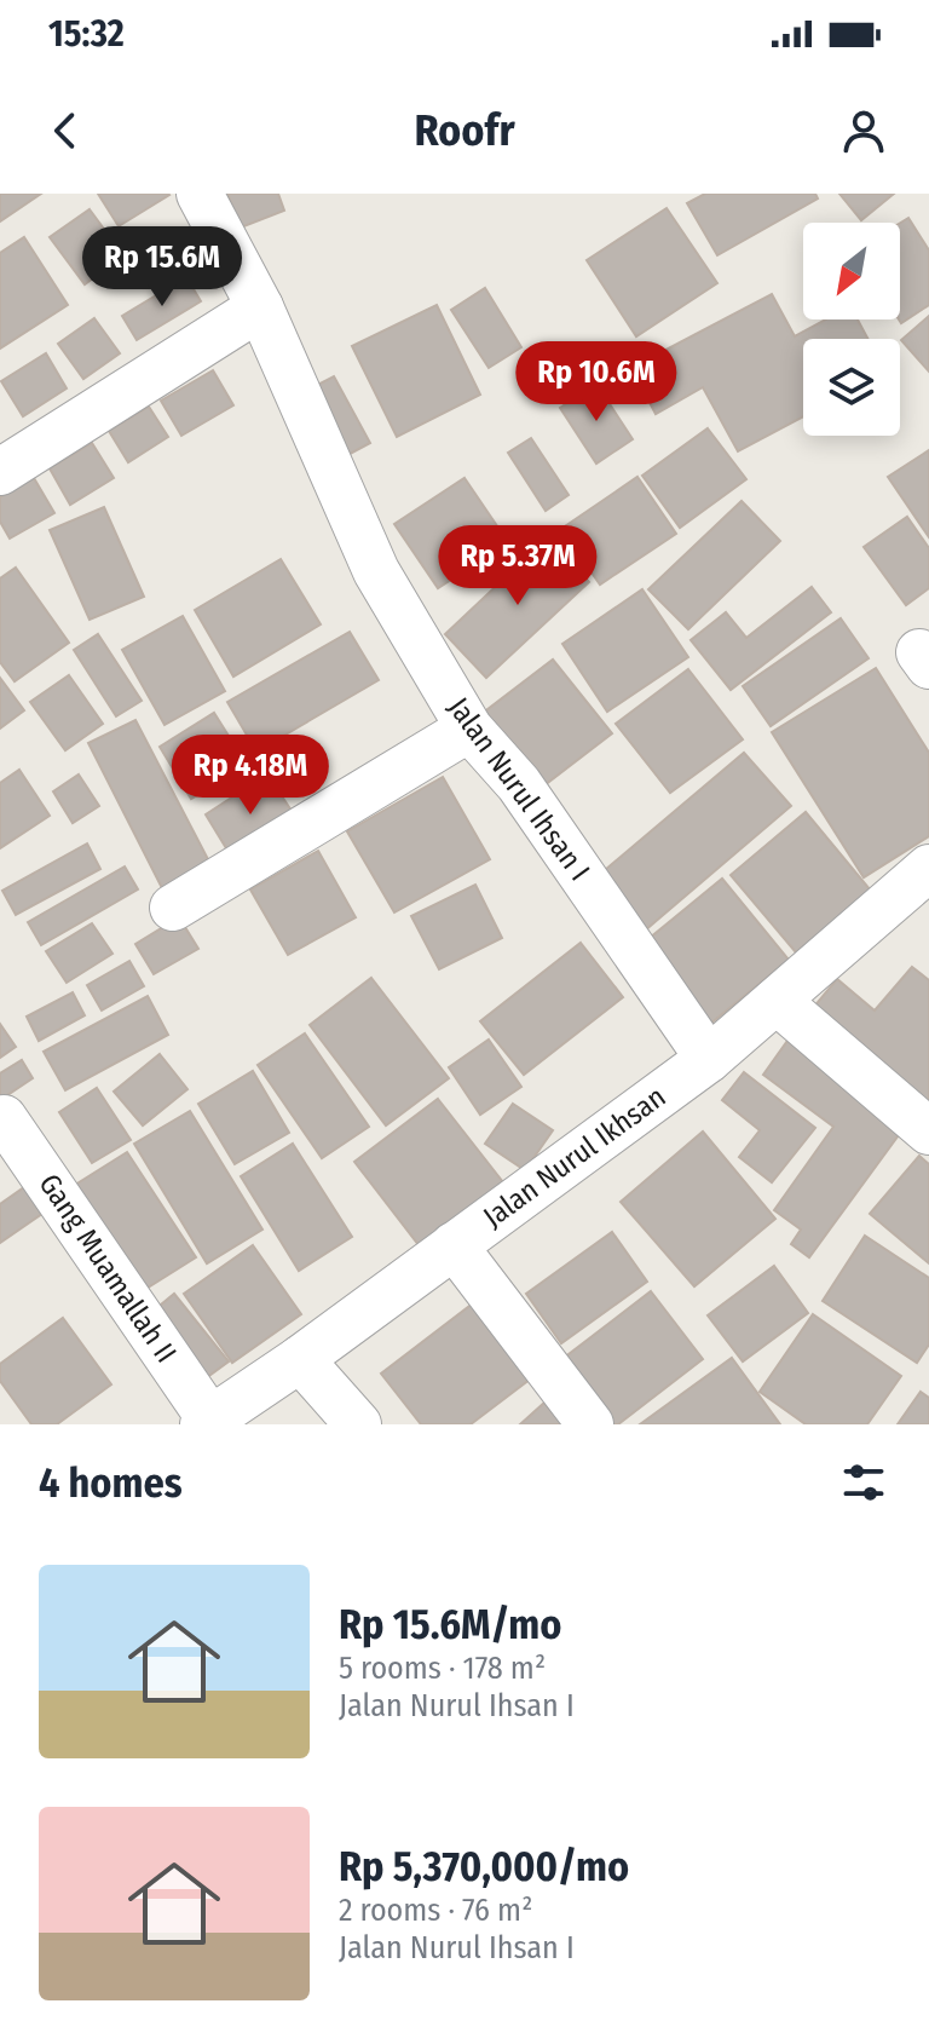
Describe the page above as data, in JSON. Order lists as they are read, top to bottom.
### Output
{
  "streets": {
    "street": ["Jalan Nurul Ihsan I", "Jalan Nurul Ikhsan", "Gang Muamallah II"]
  },
  "crossings": [
    ["Jalan Nurul Ihsan I", "Jalan Nurul Ikhsan"],
    ["Jalan Nurul Ikhsan", "Gang Muamallah II"]
  ],
  "north": "bottom left",
  "page": {
    "status": "15:32",
    "header": "Roofr",
    "price": [
      "Rp 15.6M",
      "Rp 10.6M",
      "Rp 5.37M",
      "Rp 4.18M"
    ],
    "heading": "4 homes",
    "list": [
      {
        "name": "Rp 15.6M/mo",
        "note": "5 rooms · 178 m² · Jalan Nurul Ihsan I"
      },
      {
        "name": "Rp 5,370,000/mo",
        "note": "2 rooms · 76 m² · Jalan Nurul Ihsan I"
      }
    ]
  }
}
